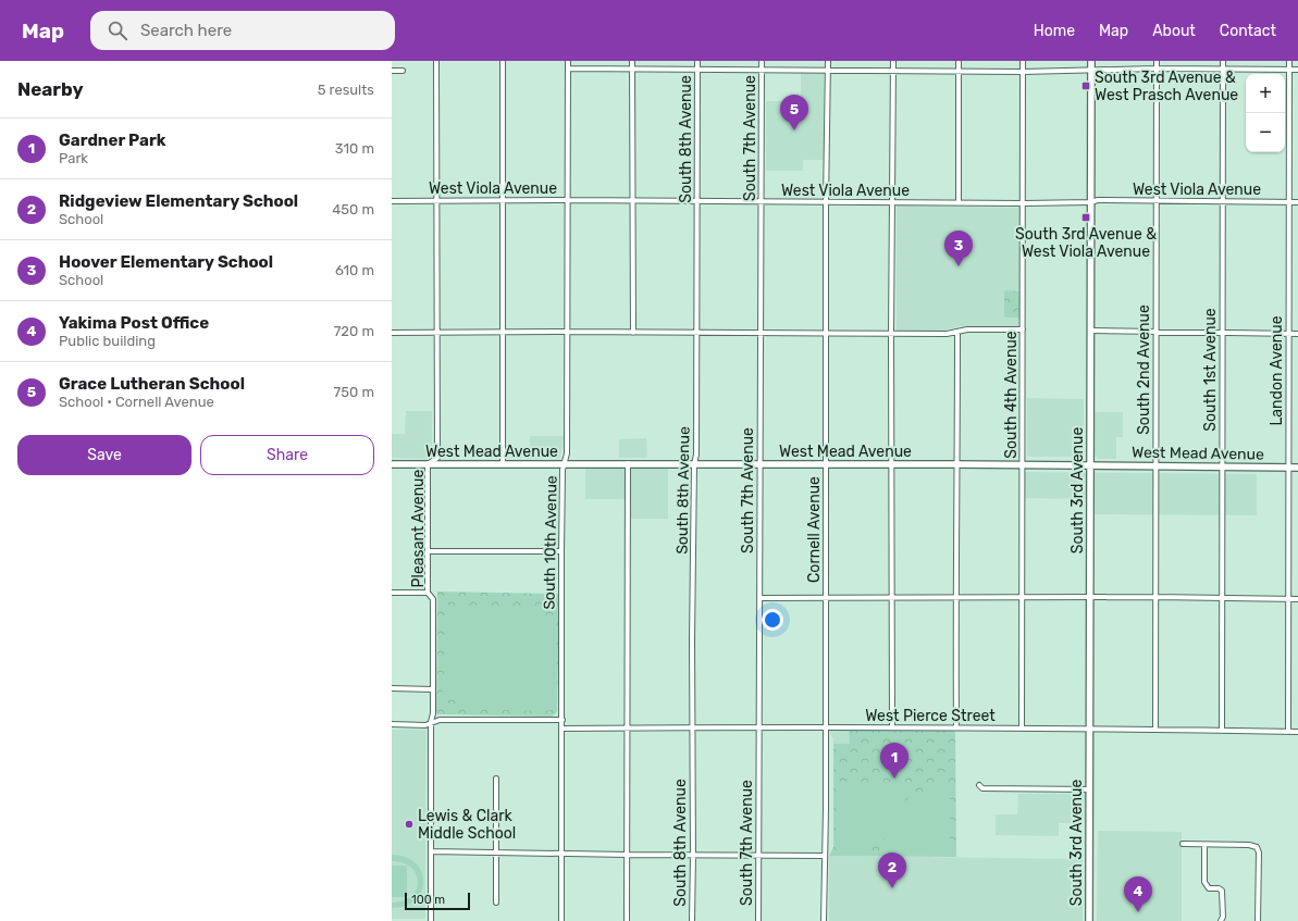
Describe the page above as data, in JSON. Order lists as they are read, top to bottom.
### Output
{
  "streets": {
    "street": [
      "South 7th Avenue",
      "South 8th Avenue",
      "West Viola Avenue",
      "South 2nd Avenue",
      "South 1st Avenue",
      "Landon Avenue",
      "South 4th Avenue",
      "West Mead Avenue",
      "South 3rd Avenue",
      "Pleasant Avenue",
      "Cornell Avenue",
      "South 10th Avenue",
      "West Pierce Street"
    ]
  },
  "crossings": [
    ["South 7th Avenue", "West Viola Avenue"],
    ["South 7th Avenue", "West Mead Avenue"],
    ["South 7th Avenue", "West Pierce Street"],
    ["South 8th Avenue", "West Viola Avenue"],
    ["South 8th Avenue", "West Mead Avenue"],
    ["South 8th Avenue", "West Pierce Street"],
    ["West Viola Avenue", "South 2nd Avenue"],
    ["West Viola Avenue", "South 1st Avenue"],
    ["West Viola Avenue", "Landon Avenue"],
    ["West Viola Avenue", "South 4th Avenue"],
    ["West Viola Avenue", "South 3rd Avenue"],
    ["West Viola Avenue", "Pleasant Avenue"],
    ["West Viola Avenue", "Cornell Avenue"],
    ["West Viola Avenue", "South 10th Avenue"],
    ["South 2nd Avenue", "West Mead Avenue"],
    ["South 2nd Avenue", "West Pierce Street"],
    ["South 1st Avenue", "West Mead Avenue"],
    ["South 1st Avenue", "West Pierce Street"],
    ["Landon Avenue", "West Mead Avenue"],
    ["Landon Avenue", "West Pierce Street"],
    ["South 4th Avenue", "West Mead Avenue"],
    ["South 4th Avenue", "West Pierce Street"],
    ["West Mead Avenue", "South 3rd Avenue"],
    ["West Mead Avenue", "Pleasant Avenue"],
    ["West Mead Avenue", "Cornell Avenue"],
    ["West Mead Avenue", "South 10th Avenue"],
    ["South 3rd Avenue", "West Pierce Street"],
    ["Cornell Avenue", "West Pierce Street"],
    ["South 10th Avenue", "West Pierce Street"]
  ],
  "places": {
    "transit": ["South 3rd Avenue & West Prasch Avenue", "South 3rd Avenue & West Viola Avenue"],
    "other": ["Lewis & Clark Middle School"]
  },
  "scale_bar": "100 m",
  "page": {
    "header": "Map",
    "search": "Search here",
    "nav": [
      "Home",
      "Map",
      "About",
      "Contact"
    ],
    "heading": ["Nearby", "5 results"],
    "map_buttons": ["+", "−"],
    "pins": [
      "5",
      "3",
      "1",
      "2",
      "4"
    ],
    "list": [
      {
        "mark": "1",
        "name": "Gardner Park",
        "note": "Park",
        "value": "310 m"
      },
      {
        "mark": "2",
        "name": "Ridgeview Elementary School",
        "note": "School",
        "value": "450 m"
      },
      {
        "mark": "3",
        "name": "Hoover Elementary School",
        "note": "School",
        "value": "610 m"
      },
      {
        "mark": "4",
        "name": "Yakima Post Office",
        "note": "Public building",
        "value": "720 m"
      },
      {
        "mark": "5",
        "name": "Grace Lutheran School",
        "note": "School · Cornell Avenue",
        "value": "750 m"
      }
    ],
    "buttons": ["Save", "Share"],
    "scale": "100 m"
  }
}
